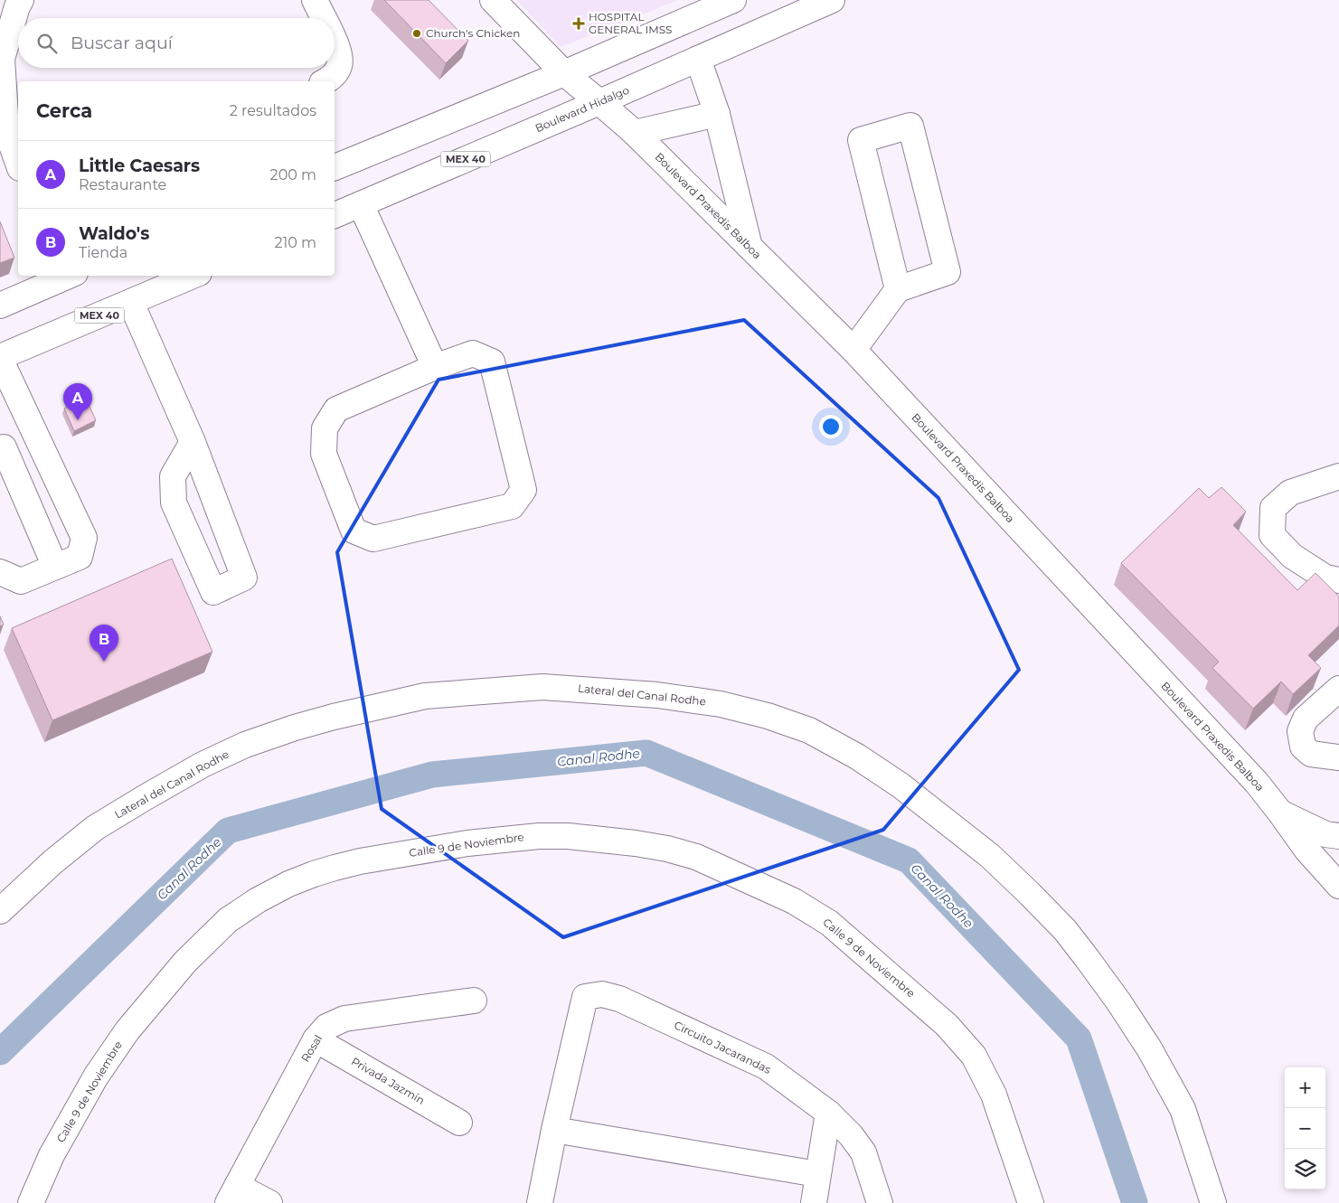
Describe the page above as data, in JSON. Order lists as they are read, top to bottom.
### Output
{
  "streets": {
    "street": [
      "Boulevard Hidalgo",
      "MEX 40",
      "Boulevard Praxedis Balboa",
      "Lateral del Canal Rodhe",
      "Calle 9 de Noviembre",
      "Circuito Jacarandas",
      "Rosal",
      "Privada Jazmín"
    ]
  },
  "crossings": [
    ["Boulevard Hidalgo", "Boulevard Praxedis Balboa"],
    ["Rosal", "Privada Jazmín"]
  ],
  "water": ["Canal Rodhe"],
  "places": {
    "health": ["HOSPITAL GENERAL IMSS"],
    "other": ["Church's Chicken"]
  },
  "page": {
    "search": "Buscar aquí",
    "heading": ["Cerca", "2 resultados"],
    "list": [
      {
        "mark": "A",
        "name": "Little Caesars",
        "note": "Restaurante",
        "value": "200 m"
      },
      {
        "mark": "B",
        "name": "Waldo's",
        "note": "Tienda",
        "value": "210 m"
      }
    ],
    "pins": ["A", "B"],
    "map_buttons": ["+", "−"]
  }
}
